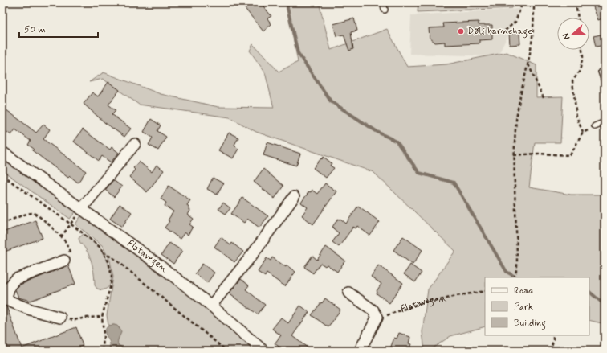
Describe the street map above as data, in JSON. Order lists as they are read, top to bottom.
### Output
{
  "streets": {
    "street": ["Flatavegen"]
  },
  "places": ["Døli barnehage"],
  "legend": ["Road", "Park", "Building"],
  "scale_bar": "50 m",
  "north": "left"
}
